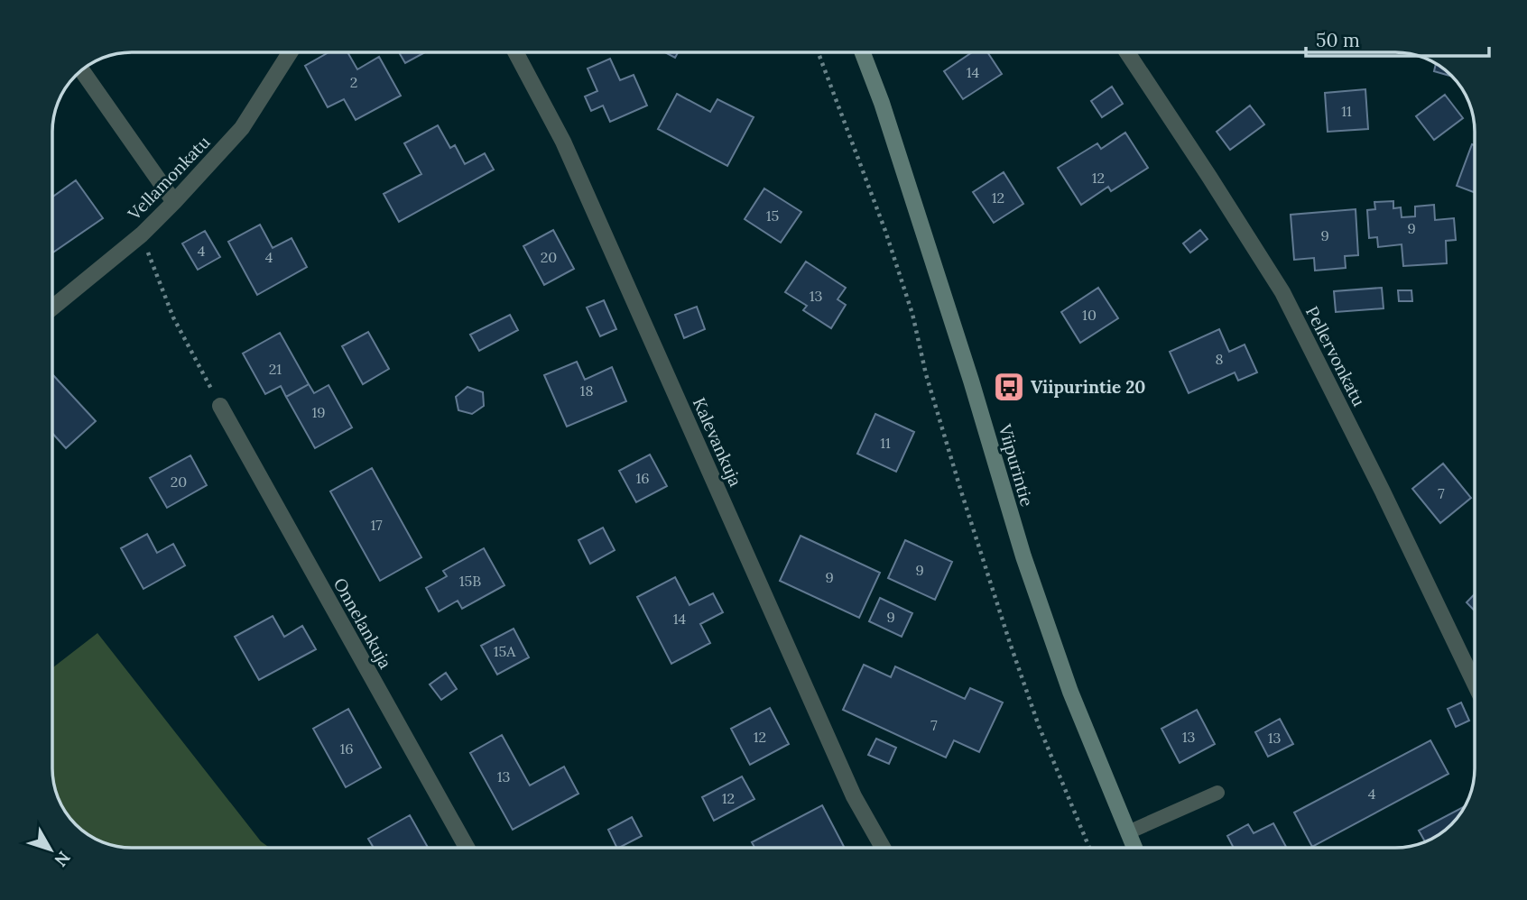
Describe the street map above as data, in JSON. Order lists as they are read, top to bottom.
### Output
{
  "streets": {
    "main road": ["Viipurintie"],
    "street": [
      "Vellamonkatu",
      "Pellervonkatu",
      "Kalevankuja",
      "Onnelankuja"
    ]
  },
  "places": {
    "bus stop": ["Viipurintie 20"]
  },
  "house_numbers": [
    "14",
    "2",
    "11",
    "12",
    "12",
    "15",
    "9",
    "9",
    "4",
    "4",
    "20",
    "13",
    "10",
    "8",
    "21",
    "18",
    "19",
    "11",
    "16",
    "20",
    "7",
    "17",
    "9",
    "9",
    "15B",
    "9",
    "14",
    "15A",
    "7",
    "12",
    "13",
    "13",
    "16",
    "13",
    "4",
    "12"
  ],
  "scale_bar": "50 m",
  "north": "bottom right"
}
